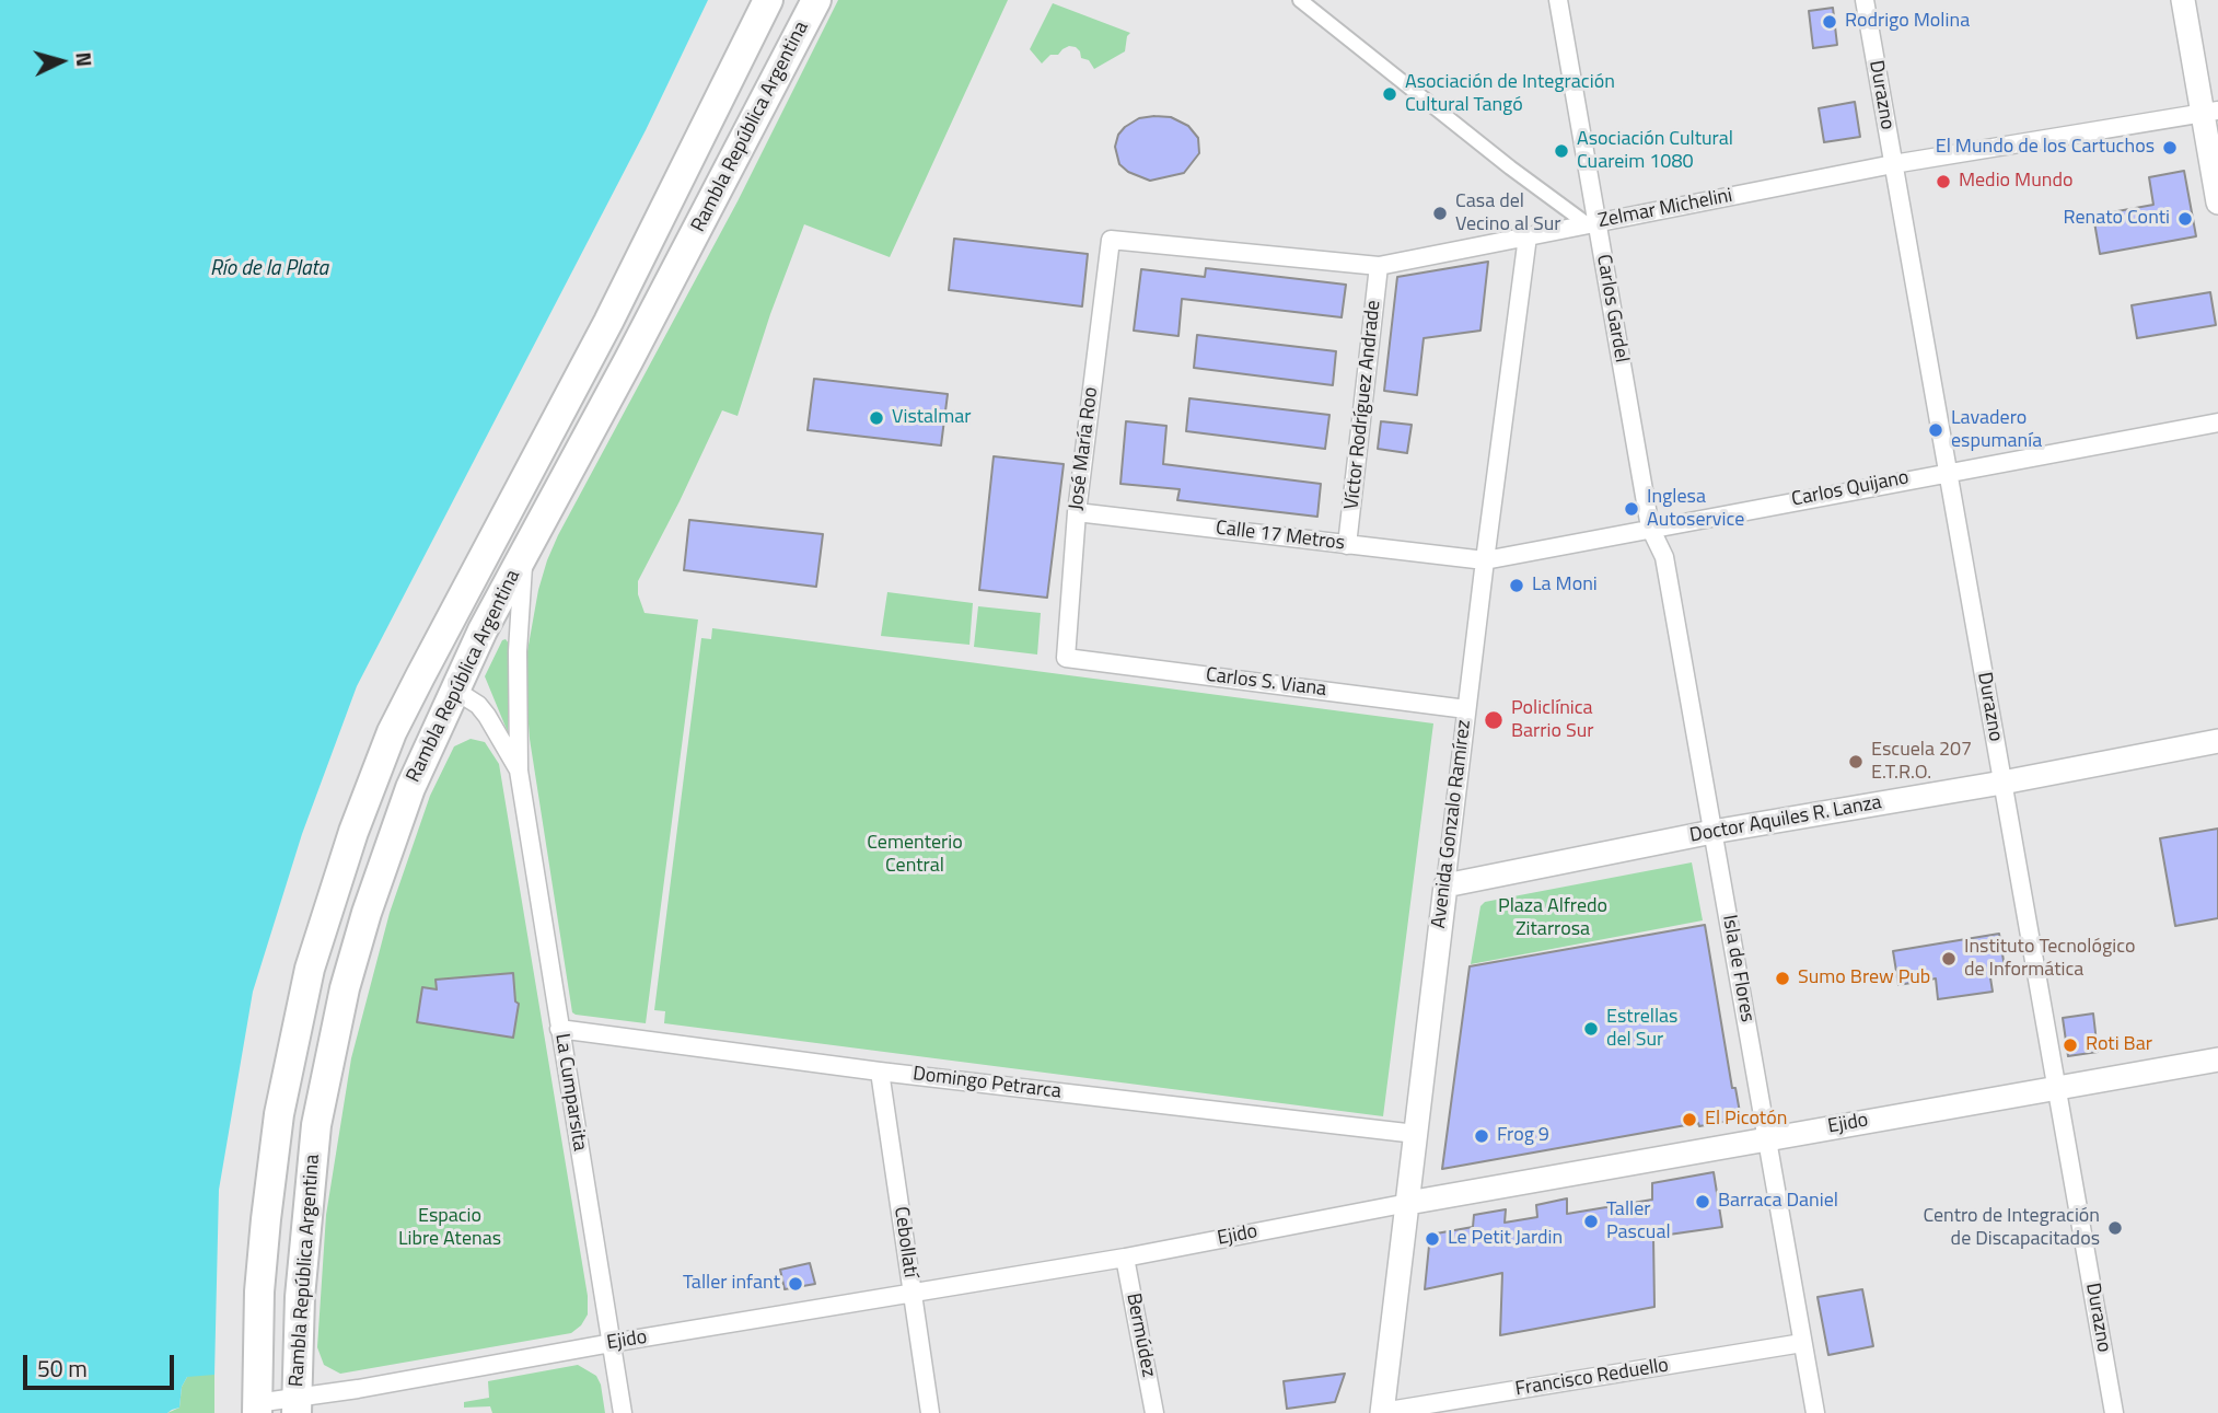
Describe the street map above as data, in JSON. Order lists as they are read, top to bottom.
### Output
{
  "streets": {
    "main road": ["Rambla República Argentina"],
    "street": [
      "Durazno",
      "Zelmar Michelini",
      "Carlos Gardel",
      "Víctor Rodríguez Andrade",
      "José María Roo",
      "Carlos Quijano",
      "Calle 17 Metros",
      "Carlos S. Viana",
      "Doctor Aquiles R. Lanza",
      "Avenida Gonzalo Ramírez",
      "Isla de Flores",
      "Domingo Petrarca",
      "La Cumparsita",
      "Ejido",
      "Cebollatí",
      "Bermúdez",
      "Francisco Reduello"
    ]
  },
  "crossings": [
    ["Durazno", "Zelmar Michelini"],
    ["Durazno", "Carlos Quijano"],
    ["Durazno", "Doctor Aquiles R. Lanza"],
    ["Durazno", "Ejido"],
    ["Rambla República Argentina", "La Cumparsita"],
    ["Rambla República Argentina", "Ejido"],
    ["Zelmar Michelini", "Carlos Gardel"],
    ["Zelmar Michelini", "Víctor Rodríguez Andrade"],
    ["Zelmar Michelini", "José María Roo"],
    ["Zelmar Michelini", "Avenida Gonzalo Ramírez"],
    ["Carlos Gardel", "Carlos Quijano"],
    ["Carlos Gardel", "Isla de Flores"],
    ["Víctor Rodríguez Andrade", "Calle 17 Metros"],
    ["José María Roo", "Calle 17 Metros"],
    ["José María Roo", "Carlos S. Viana"],
    ["Carlos Quijano", "Calle 17 Metros"],
    ["Carlos Quijano", "Avenida Gonzalo Ramírez"],
    ["Carlos Quijano", "Isla de Flores"],
    ["Calle 17 Metros", "Avenida Gonzalo Ramírez"],
    ["Carlos S. Viana", "Avenida Gonzalo Ramírez"],
    ["Doctor Aquiles R. Lanza", "Avenida Gonzalo Ramírez"],
    ["Doctor Aquiles R. Lanza", "Isla de Flores"],
    ["Avenida Gonzalo Ramírez", "Domingo Petrarca"],
    ["Avenida Gonzalo Ramírez", "Ejido"],
    ["Avenida Gonzalo Ramírez", "Francisco Reduello"],
    ["Isla de Flores", "Ejido"],
    ["Isla de Flores", "Francisco Reduello"],
    ["Domingo Petrarca", "La Cumparsita"],
    ["Domingo Petrarca", "Cebollatí"],
    ["La Cumparsita", "Ejido"],
    ["Ejido", "Cebollatí"],
    ["Ejido", "Bermúdez"]
  ],
  "water": ["Río de la Plata"],
  "parks": ["Cementerio Central", "Plaza Alfredo Zitarrosa", "Espacio Libre Atenas"],
  "places": [
    "Rodrigo Molina",
    "Asociación de Integración Cultural Tangó",
    "El Mundo de los Cartuchos",
    "Asociación Cultural Cuareim 1080",
    "Medio Mundo",
    "Casa del Vecino al Sur",
    "Renato Conti",
    "Vistalmar",
    "Lavadero espumanía",
    "Inglesa Autoservice",
    "La Moni",
    "Policlínica Barrio Sur",
    "Escuela 207 E.T.R.O.",
    "Instituto Tecnológico de Informática",
    "Sumo Brew Pub",
    "Estrellas del Sur",
    "Roti Bar",
    "El Picotón",
    "Frog 9",
    "Barraca Daniel",
    "Taller Pascual",
    "Centro de Integración de Discapacitados",
    "Le Petit Jardin",
    "Taller infant"
  ],
  "scale_bar": "50 m",
  "north": "right"
}
